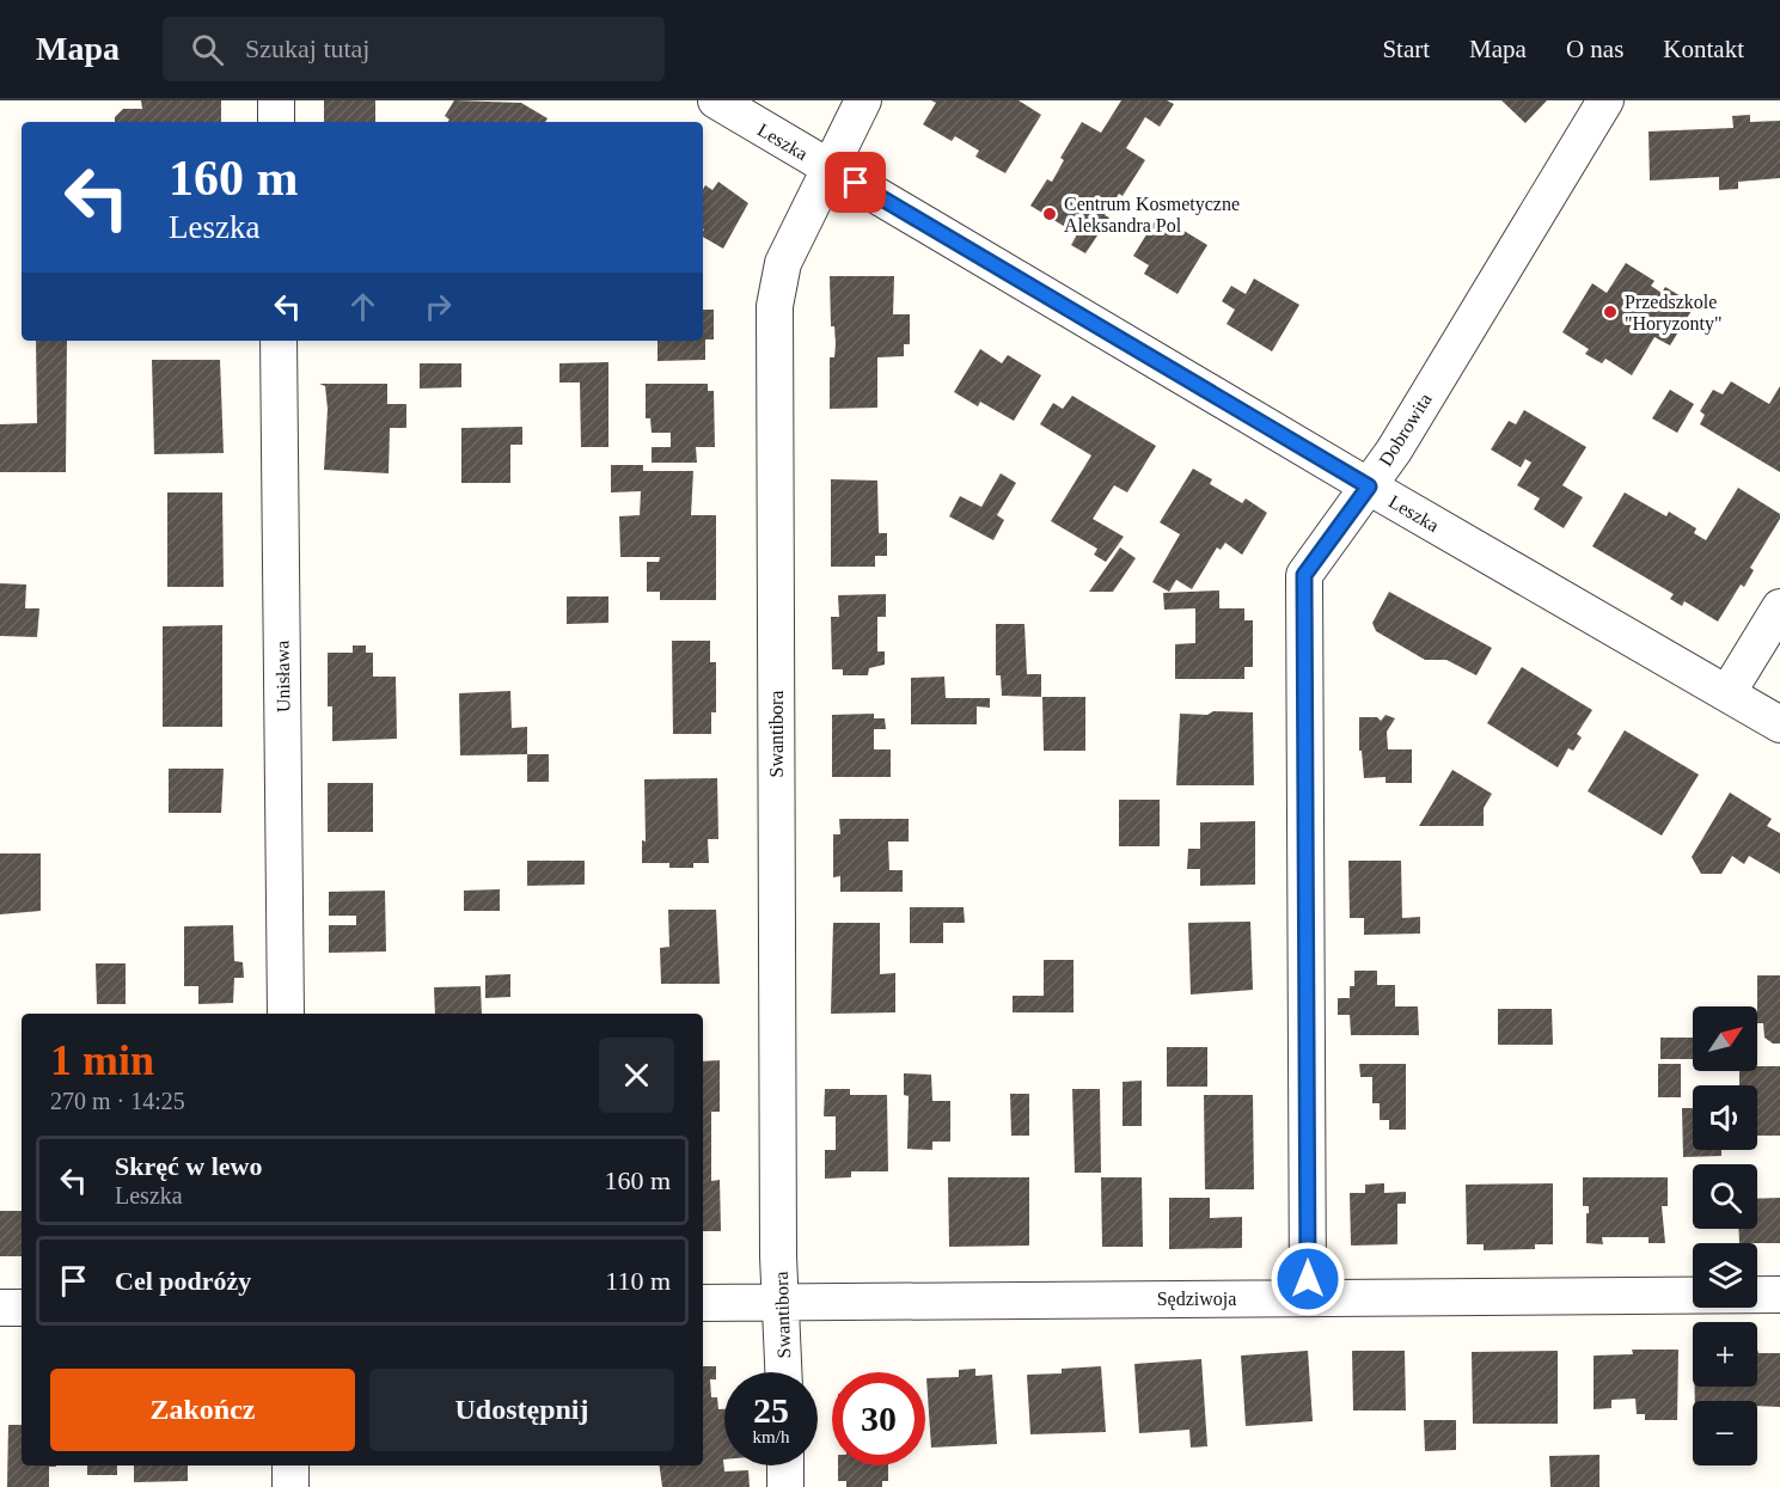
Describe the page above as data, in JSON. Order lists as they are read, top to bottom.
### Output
{
  "streets": {
    "street": [
      "Leszka",
      "Dobrowita",
      "Unisława",
      "Swantibora",
      "Sędziwoja"
    ]
  },
  "crossings": [
    ["Leszka", "Dobrowita"],
    ["Leszka", "Swantibora"],
    ["Dobrowita", "Sędziwoja"],
    ["Swantibora", "Sędziwoja"]
  ],
  "places": ["Centrum Kosmetyczne Aleksandra Pol", "Przedszkole \"Horyzonty\""],
  "north": "top right",
  "page": {
    "header": "Mapa",
    "search": "Szukaj tutaj",
    "nav": [
      "Start",
      "Mapa",
      "O nas",
      "Kontakt"
    ],
    "turn": ["160 m", "Leszka"],
    "map_buttons": ["+", "−"],
    "heading": ["1 min", "270 m · 14:25"],
    "list": [
      {
        "name": "Skręć w lewo",
        "note": "Leszka",
        "value": "160 m"
      },
      {
        "name": "Cel podróży",
        "value": "110 m"
      }
    ],
    "buttons": ["Zakończ", "Udostępnij"],
    "speed": "25 km/h",
    "limit": "30"
  }
}
